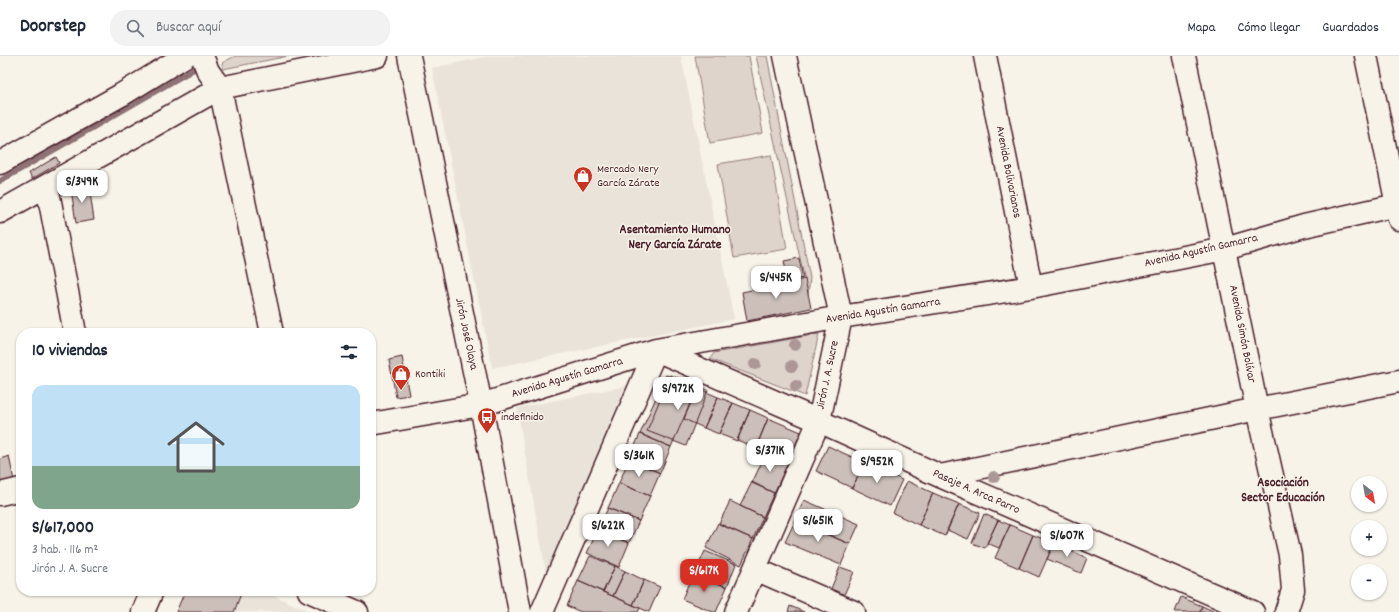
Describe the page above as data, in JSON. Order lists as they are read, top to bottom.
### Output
{
  "streets": {
    "street": [
      "Avenida Bolivarianos",
      "Avenida Agustín Gamarra",
      "Jirón José Olaya",
      "Avenida Simón Bolívar",
      "Jirón J. A. Sucre",
      "Pasaje A. Arca Parro"
    ]
  },
  "crossings": [
    ["Avenida Bolivarianos", "Avenida Agustín Gamarra"],
    ["Avenida Agustín Gamarra", "Jirón José Olaya"],
    ["Avenida Agustín Gamarra", "Avenida Simón Bolívar"],
    ["Avenida Agustín Gamarra", "Jirón J. A. Sucre"],
    ["Avenida Agustín Gamarra", "Pasaje A. Arca Parro"],
    ["Jirón J. A. Sucre", "Pasaje A. Arca Parro"]
  ],
  "districts": ["Asentamiento Humano Nery García Zárate", "Asociación Sector Educación"],
  "places": {
    "shop": ["Mercado Nery García Zárate", "Kontiki"],
    "bus stop": ["indefinido"]
  },
  "north": "bottom right",
  "page": {
    "header": "Doorstep",
    "search": "Buscar aquí",
    "nav": ["Mapa", "Cómo llegar", "Guardados"],
    "price": [
      "S/349K",
      "S/445K",
      "S/972K",
      "S/371K",
      "S/361K",
      "S/952K",
      "S/651K",
      "S/622K",
      "S/607K",
      "S/617K"
    ],
    "heading": "10 viviendas",
    "list": [
      {
        "name": "S/617,000",
        "note": "3 hab. · 116 m² · Jirón J. A. Sucre"
      }
    ],
    "map_buttons": ["+", "−"]
  }
}
